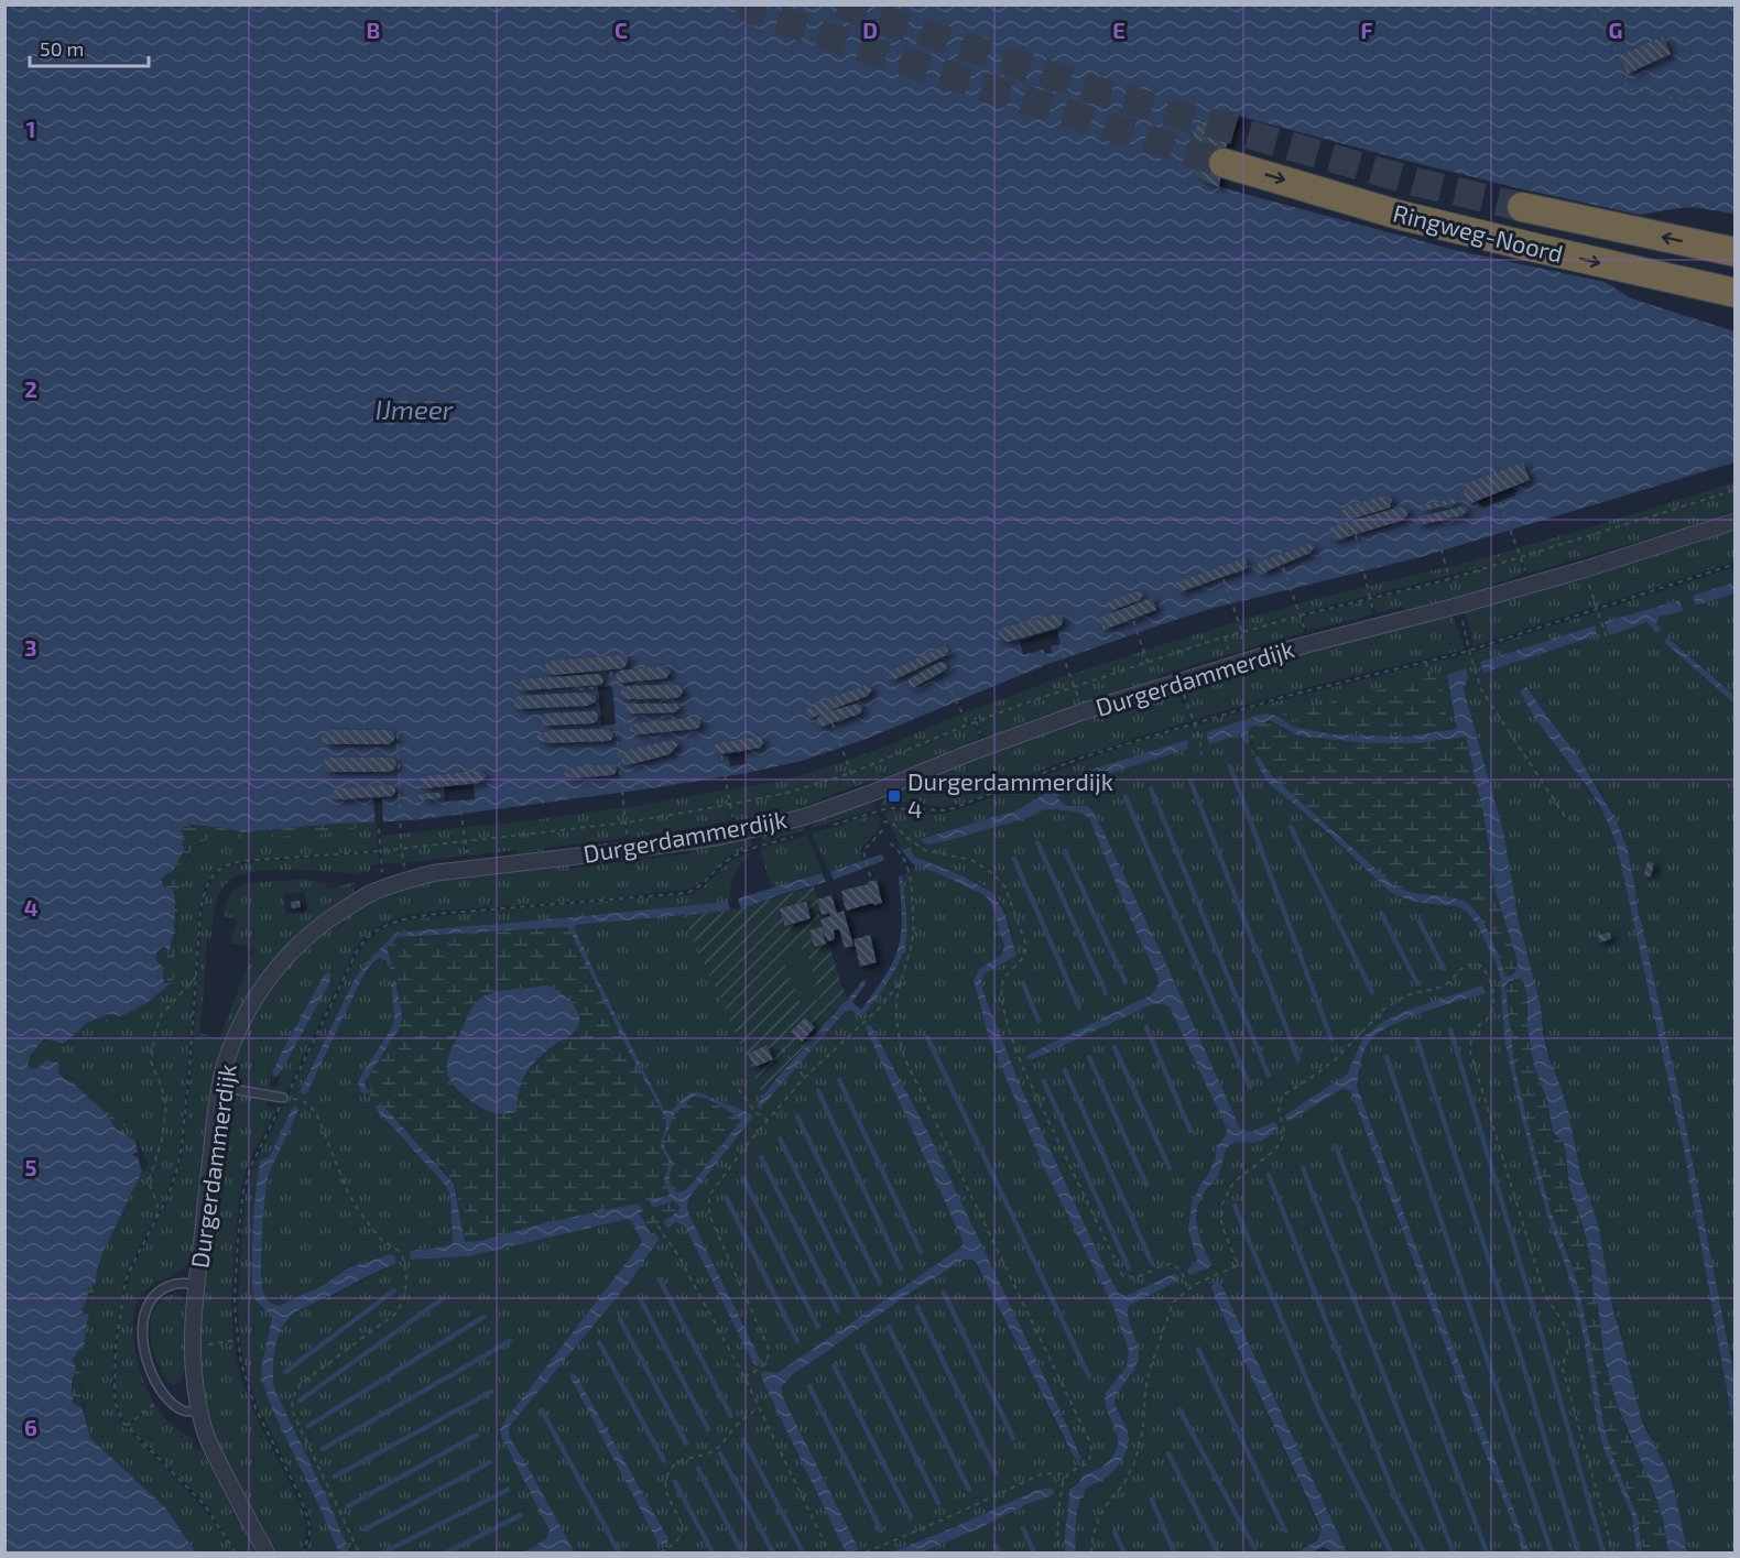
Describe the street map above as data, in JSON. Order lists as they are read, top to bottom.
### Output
{
  "streets": {
    "highway": ["Ringweg-Noord"],
    "street": ["Durgerdammerdijk"]
  },
  "water": ["IJmeer"],
  "places": {
    "transit": ["Durgerdammerdijk 4"]
  },
  "scale_bar": "50 m",
  "grid": {
    "columns": [
      "B",
      "C",
      "D",
      "E",
      "F",
      "G"
    ],
    "rows": [
      "1",
      "2",
      "3",
      "4",
      "5",
      "6"
    ]
  }
}
